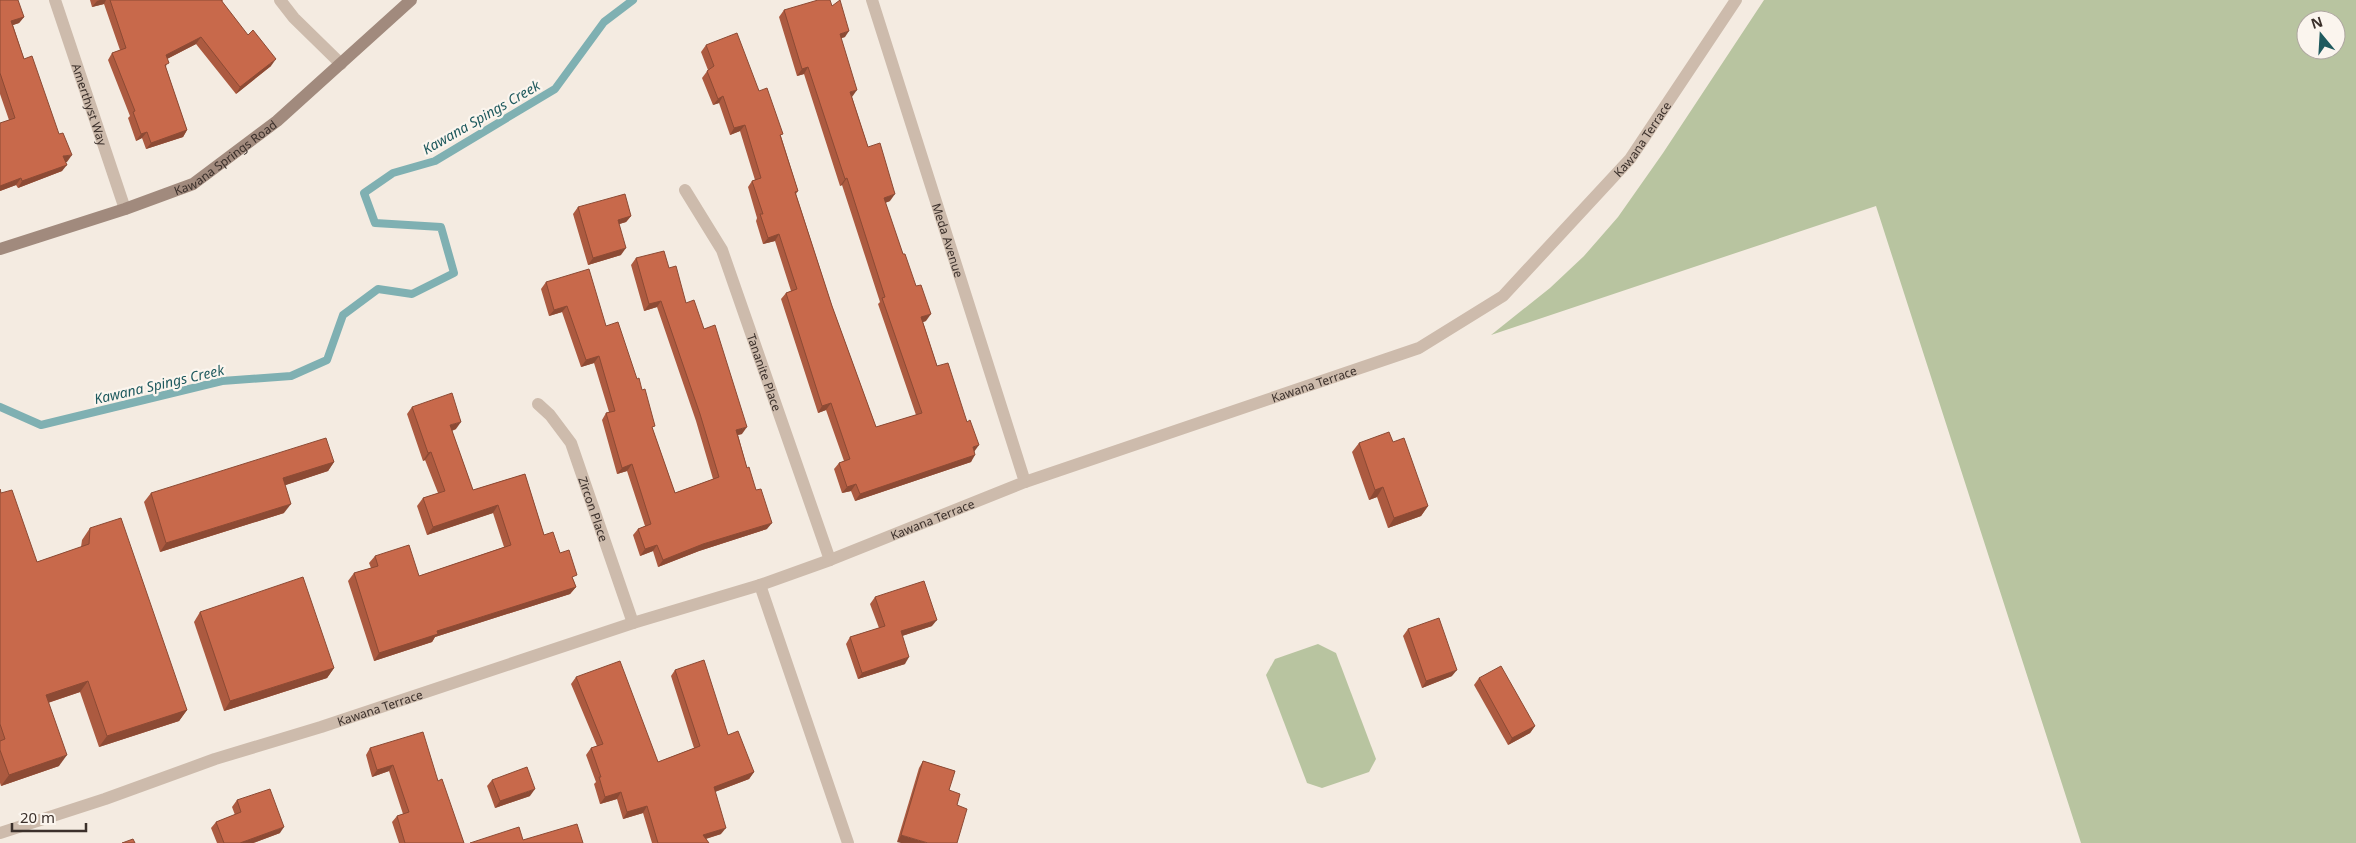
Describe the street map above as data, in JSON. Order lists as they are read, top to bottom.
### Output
{
  "streets": {
    "street": [
      "Amerthyst Way",
      "Kawana Terrace",
      "Kawana Springs Road",
      "Meda Avenue",
      "Tananite Place",
      "Zircon Place"
    ]
  },
  "crossings": [
    ["Amerthyst Way", "Kawana Springs Road"],
    ["Kawana Terrace", "Meda Avenue"],
    ["Kawana Terrace", "Tananite Place"],
    ["Kawana Terrace", "Zircon Place"]
  ],
  "water": ["Kawana Spings Creek"],
  "scale_bar": "20 m",
  "north": "top"
}
